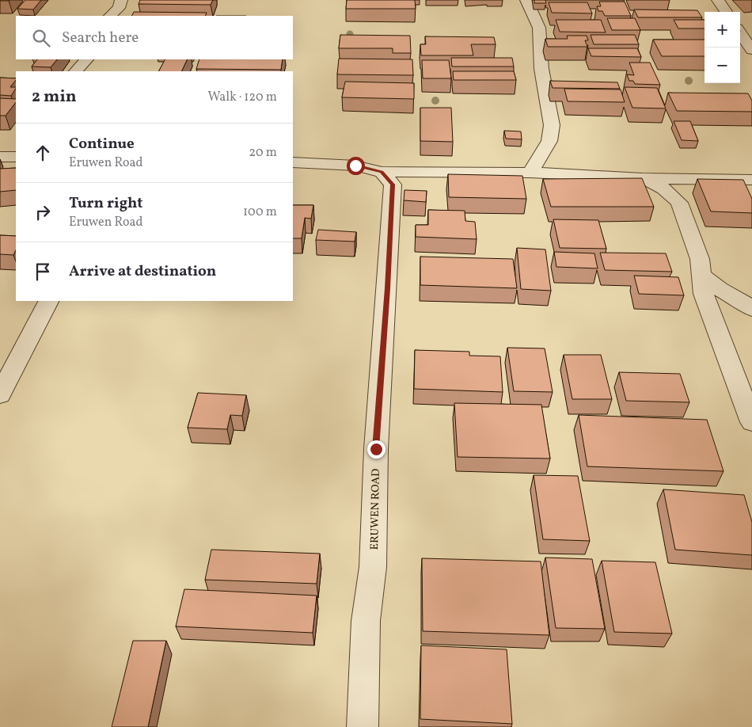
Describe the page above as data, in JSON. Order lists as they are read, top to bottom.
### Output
{
  "streets": {
    "street": ["ERUWEN ROAD"]
  },
  "page": {
    "map_buttons": ["+", "−"],
    "search": "Search here",
    "heading": ["2 min", "Walk · 120 m"],
    "list": [
      ["Continue", "Eruwen Road", "20 m"],
      ["Turn right", "Eruwen Road", "100 m"],
      "Arrive at destination"
    ]
  }
}
